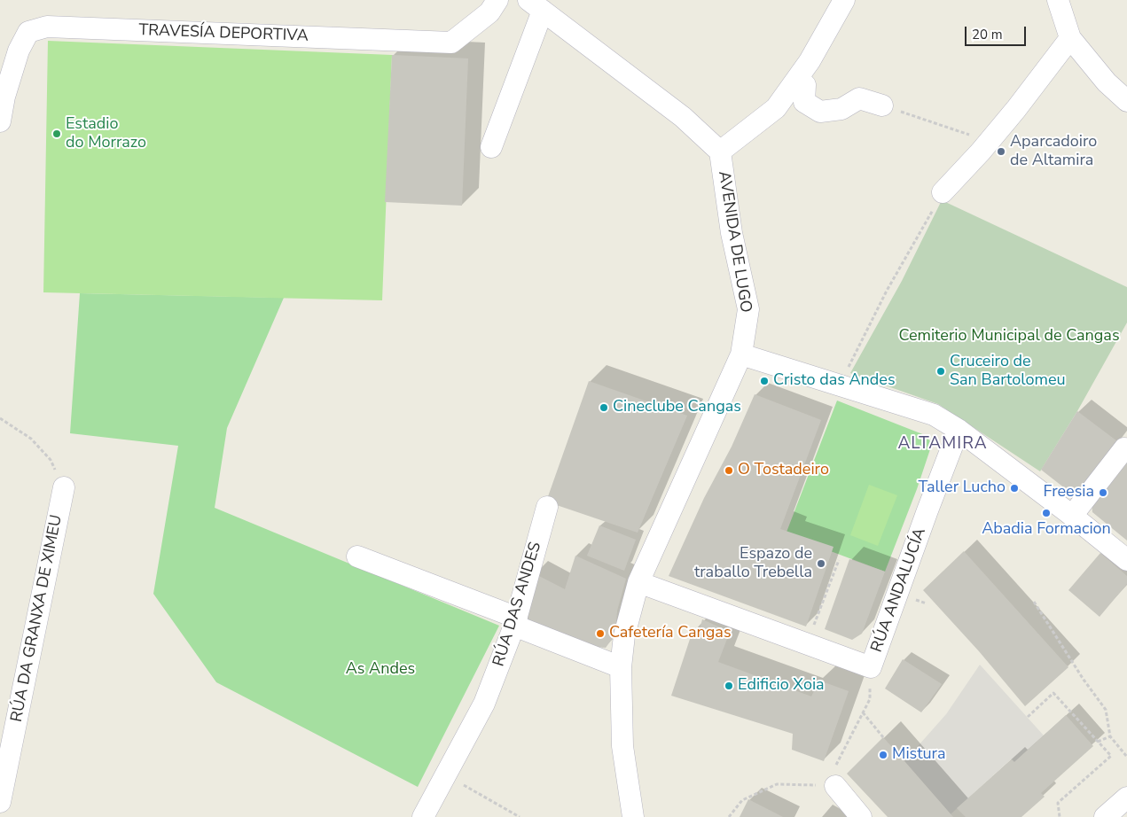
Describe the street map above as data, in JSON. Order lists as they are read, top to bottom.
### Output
{
  "streets": {
    "street": [
      "TRAVESÍA DEPORTIVA",
      "AVENIDA DE LUGO",
      "RÚA ANDALUCÍA",
      "RÚA DAS ANDES",
      "RÚA DA GRANXA DE XIMEU"
    ]
  },
  "crossings": [
    ["AVENIDA DE LUGO", "RÚA ANDALUCÍA"]
  ],
  "districts": ["ALTAMIRA"],
  "parks": ["Cemiterio Municipal de Cangas", "As Andes"],
  "places": [
    "Estadio do Morrazo",
    "Aparcadoiro de Altamira",
    "Cruceiro de San Bartolomeu",
    "Cristo das Andes",
    "Cineclube Cangas",
    "O Tostadeiro",
    "Taller Lucho",
    "Freesia",
    "Abadia Formacion",
    "Espazo de traballo Trebella",
    "Cafetería Cangas",
    "Edificio Xoia",
    "Mistura"
  ],
  "scale_bar": "20 m"
}
